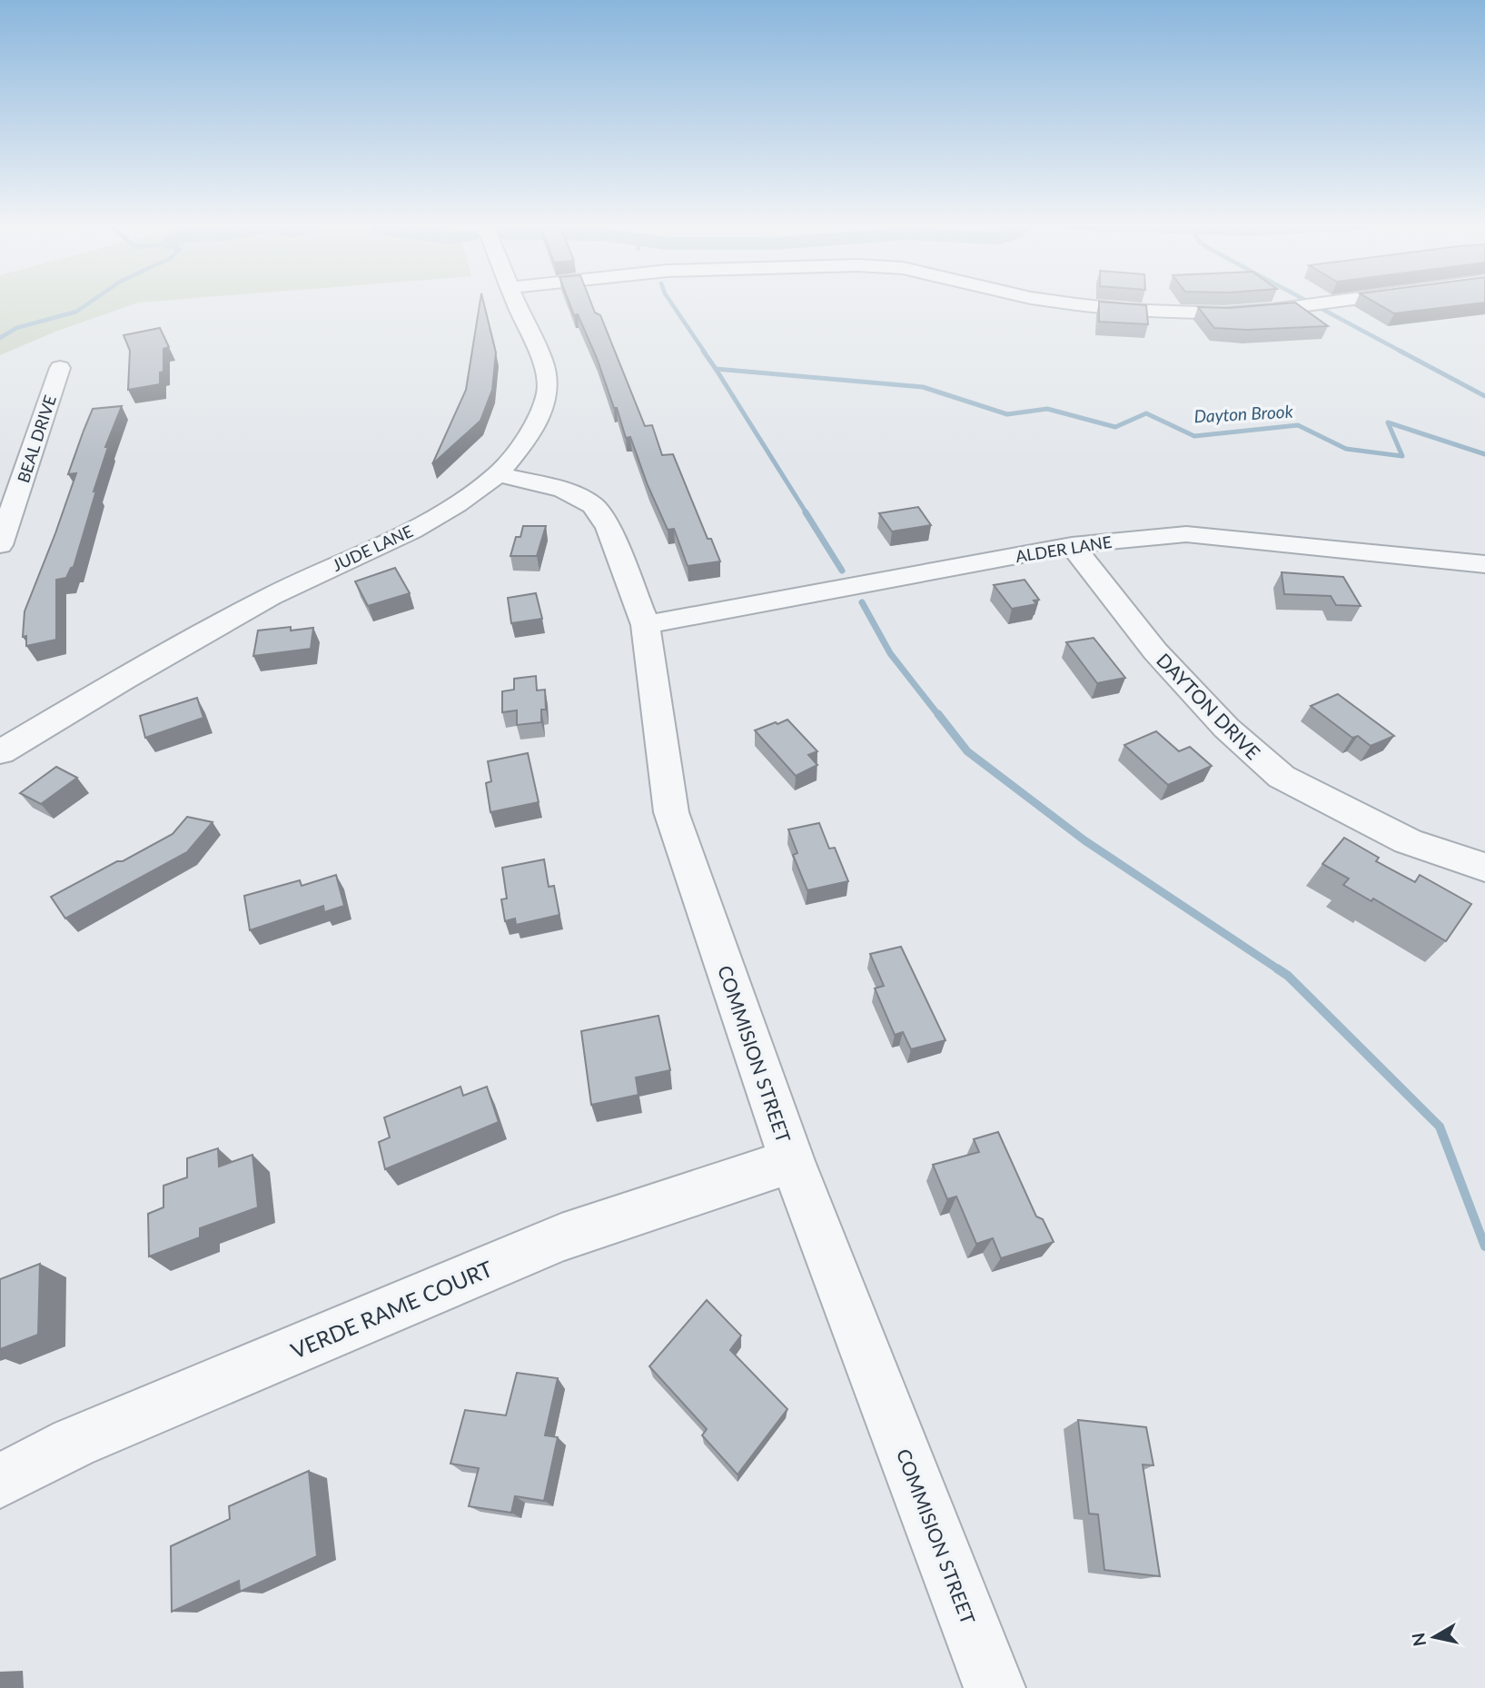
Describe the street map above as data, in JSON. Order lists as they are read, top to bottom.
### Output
{
  "streets": {
    "street": [
      "BEAL DRIVE",
      "JUDE LANE",
      "ALDER LANE",
      "DAYTON DRIVE",
      "COMMISION STREET",
      "VERDE RAME COURT"
    ]
  },
  "crossings": [
    ["JUDE LANE", "COMMISION STREET"],
    ["ALDER LANE", "DAYTON DRIVE"],
    ["ALDER LANE", "COMMISION STREET"],
    ["COMMISION STREET", "VERDE RAME COURT"]
  ],
  "water": ["Dayton Brook"],
  "north": "left"
}
